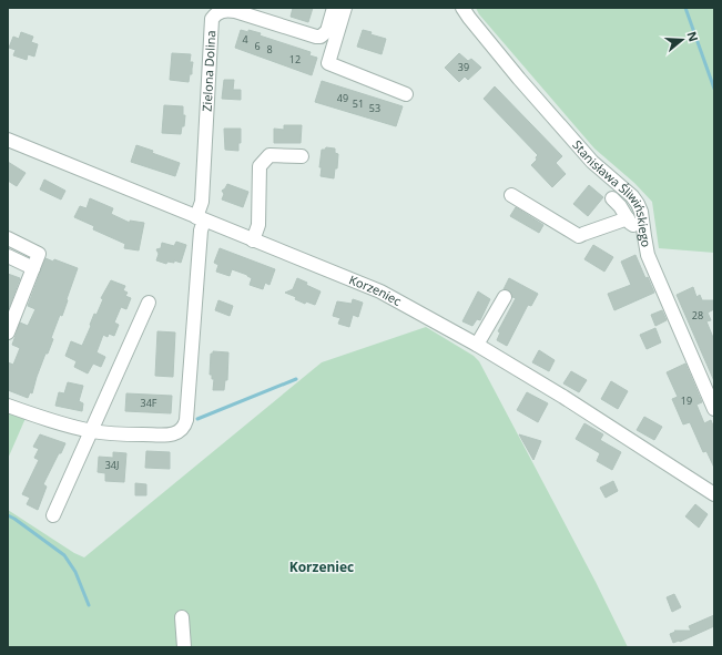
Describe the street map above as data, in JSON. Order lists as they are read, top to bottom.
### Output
{
  "streets": {
    "street": ["Zielona Dolina", "Stanisława Śliwińskiego", "Korzeniec"]
  },
  "crossings": [
    ["Zielona Dolina", "Korzeniec"]
  ],
  "districts": ["Korzeniec"],
  "house_numbers": [
    "4",
    "6",
    "8",
    "12",
    "39",
    "49",
    "51",
    "53",
    "28",
    "19",
    "34F",
    "34J"
  ],
  "north": "right"
}
